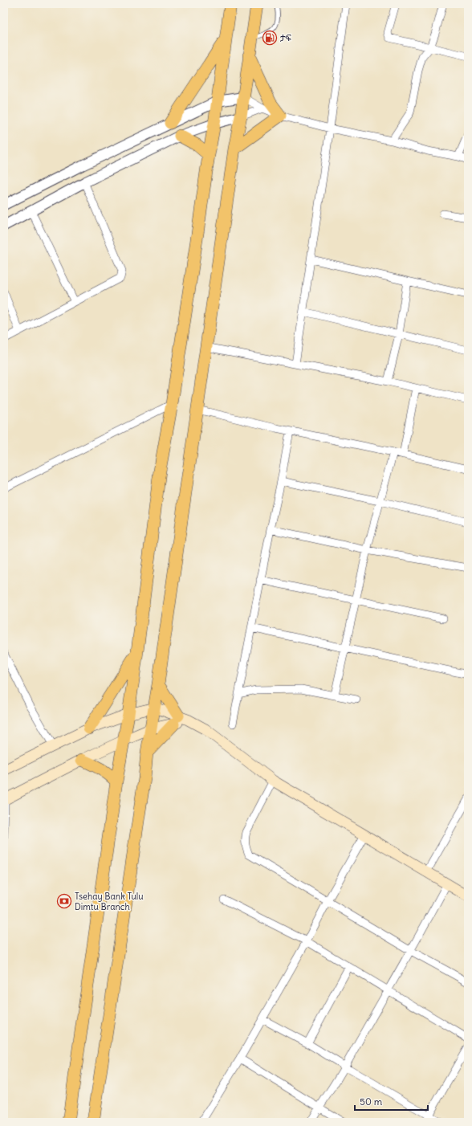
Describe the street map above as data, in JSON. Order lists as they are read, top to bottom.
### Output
{
  "places": {
    "fuel station": ["ታፍ"],
    "bank": ["Tsehay Bank Tulu Dimtu Branch"]
  },
  "scale_bar": "50 m"
}
